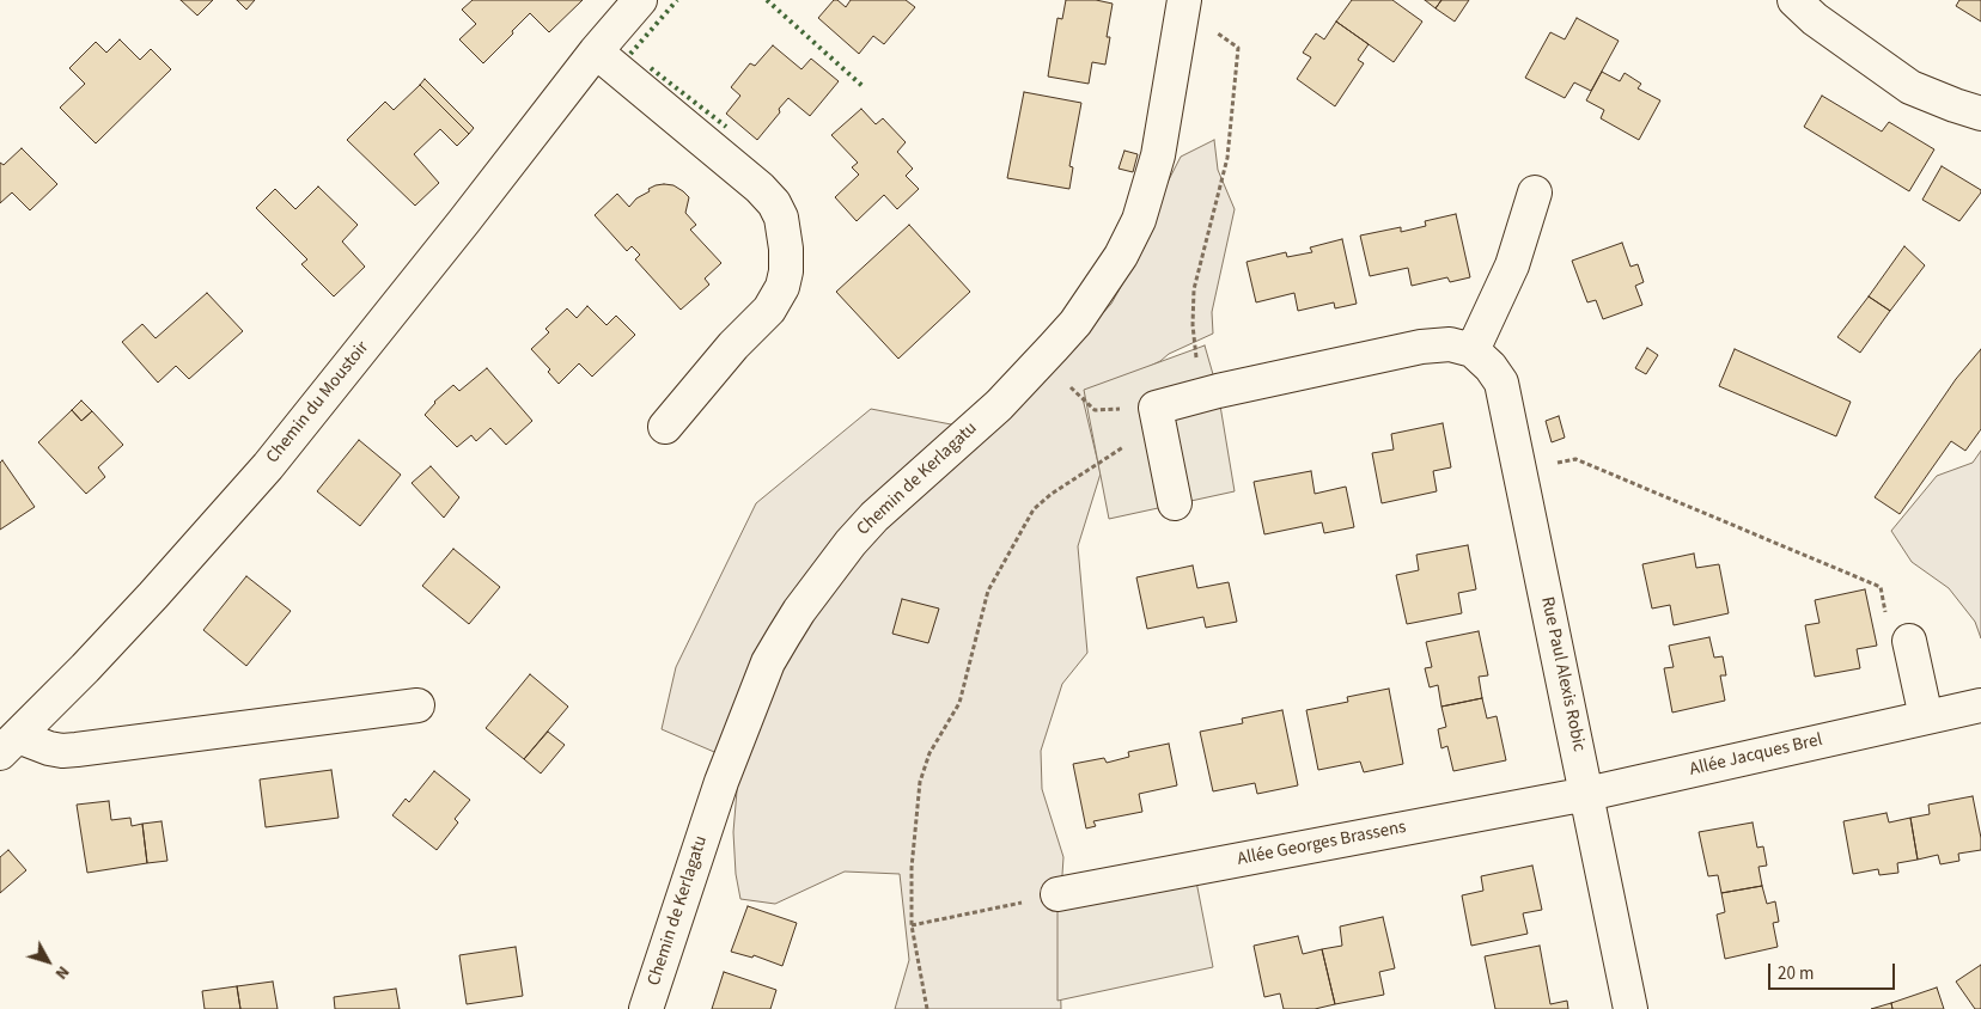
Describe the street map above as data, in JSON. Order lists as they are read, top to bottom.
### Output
{
  "streets": {
    "street": [
      "Chemin du Moustoir",
      "Chemin de Kerlagatu",
      "Rue Paul Alexis Robic",
      "Allée Jacques Brel",
      "Allée Georges Brassens"
    ]
  },
  "crossings": [
    ["Rue Paul Alexis Robic", "Allée Jacques Brel"],
    ["Rue Paul Alexis Robic", "Allée Georges Brassens"],
    ["Allée Jacques Brel", "Allée Georges Brassens"]
  ],
  "scale_bar": "20 m",
  "north": "bottom right"
}
